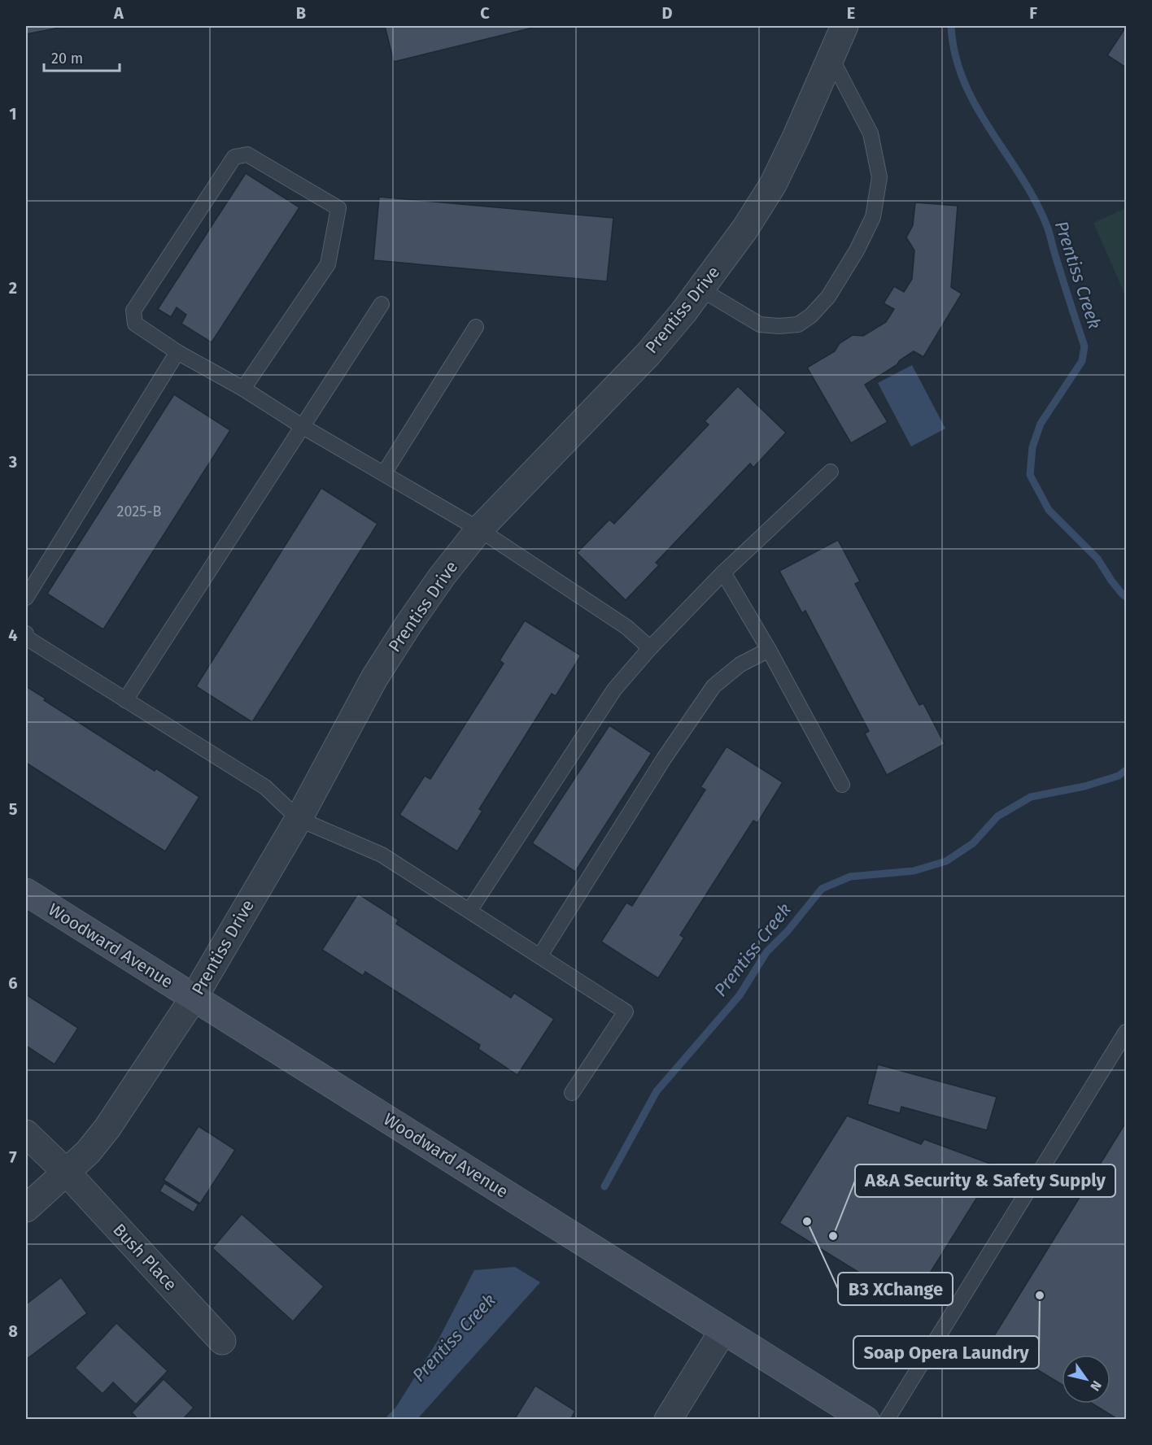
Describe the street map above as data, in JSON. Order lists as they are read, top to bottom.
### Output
{
  "streets": {
    "main road": ["Woodward Avenue"],
    "street": ["Prentiss Drive", "Bush Place"]
  },
  "crossings": [
    ["Prentiss Drive", "Woodward Avenue"],
    ["Prentiss Drive", "Bush Place"]
  ],
  "water": ["Prentiss Creek"],
  "places": ["B3 XChange", "A&A Security & Safety Supply", "Soap Opera Laundry"],
  "house_numbers": ["2025-B"],
  "scale_bar": "20 m",
  "north": "bottom right",
  "grid": {
    "columns": [
      "A",
      "B",
      "C",
      "D",
      "E",
      "F"
    ],
    "rows": [
      "1",
      "2",
      "3",
      "4",
      "5",
      "6",
      "7",
      "8"
    ]
  }
}
